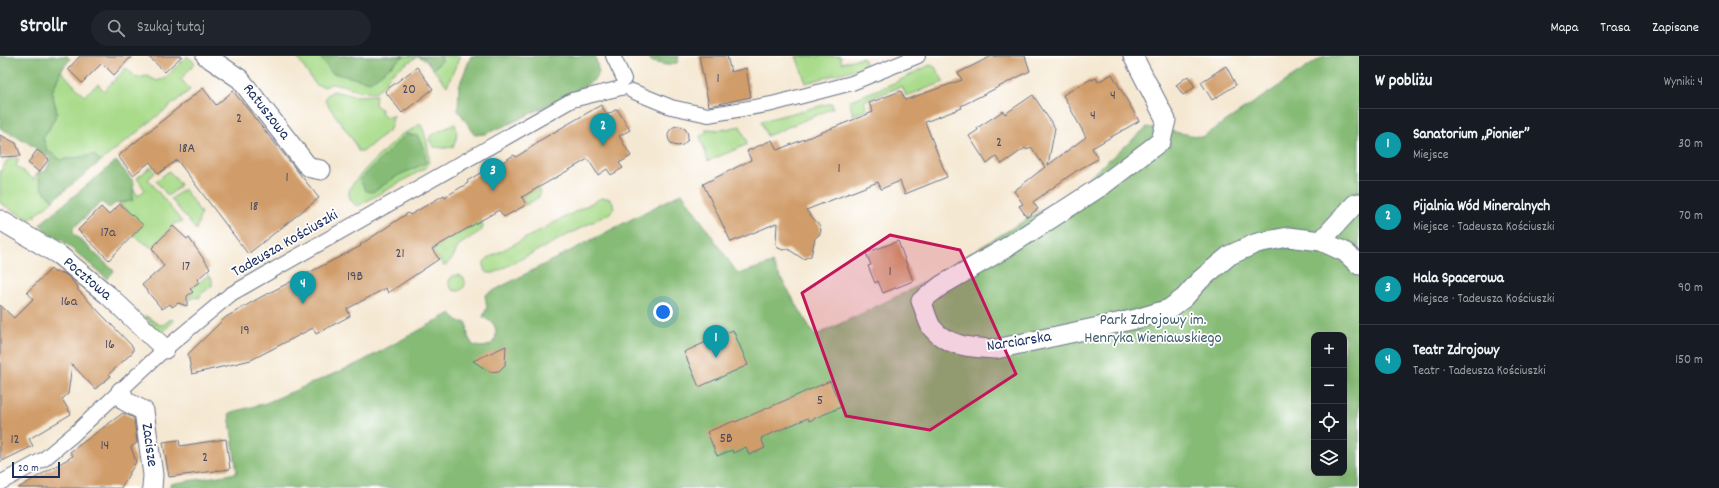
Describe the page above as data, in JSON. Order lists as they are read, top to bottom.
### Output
{
  "streets": {
    "street": [
      "Ratuszowa",
      "Tadeusza Kościuszki",
      "Pocztowa",
      "Narciarska",
      "Zacisze"
    ]
  },
  "crossings": [
    ["Tadeusza Kościuszki", "Pocztowa"],
    ["Tadeusza Kościuszki", "Zacisze"]
  ],
  "parks": ["Park Zdrojowy im. Henryka Wieniawskiego"],
  "house_numbers": [
    "1",
    "20",
    "4",
    "4",
    "2",
    "2",
    "18A",
    "1",
    "1",
    "18",
    "17a",
    "21",
    "17",
    "1",
    "19B",
    "16a",
    "19",
    "16",
    "5",
    "5B",
    "12",
    "14",
    "2"
  ],
  "scale_bar": "20 m",
  "page": {
    "header": "Strollr",
    "search": "Szukaj tutaj",
    "nav": ["Mapa", "Trasa", "Zapisane"],
    "heading": ["W pobliżu", "Wyniki: 4"],
    "list": [
      {
        "mark": "1",
        "name": "Sanatorium „Pionier”",
        "note": "Miejsce",
        "value": "30 m"
      },
      {
        "mark": "2",
        "name": "Pijalnia Wód Mineralnych",
        "note": "Miejsce · Tadeusza Kościuszki",
        "value": "70 m"
      },
      {
        "mark": "3",
        "name": "Hala Spacerowa",
        "note": "Miejsce · Tadeusza Kościuszki",
        "value": "90 m"
      },
      {
        "mark": "4",
        "name": "Teatr Zdrojowy",
        "note": "Teatr · Tadeusza Kościuszki",
        "value": "150 m"
      }
    ],
    "pins": [
      "2",
      "3",
      "4",
      "1"
    ],
    "map_buttons": ["+", "−"],
    "scale": "20 m"
  }
}
